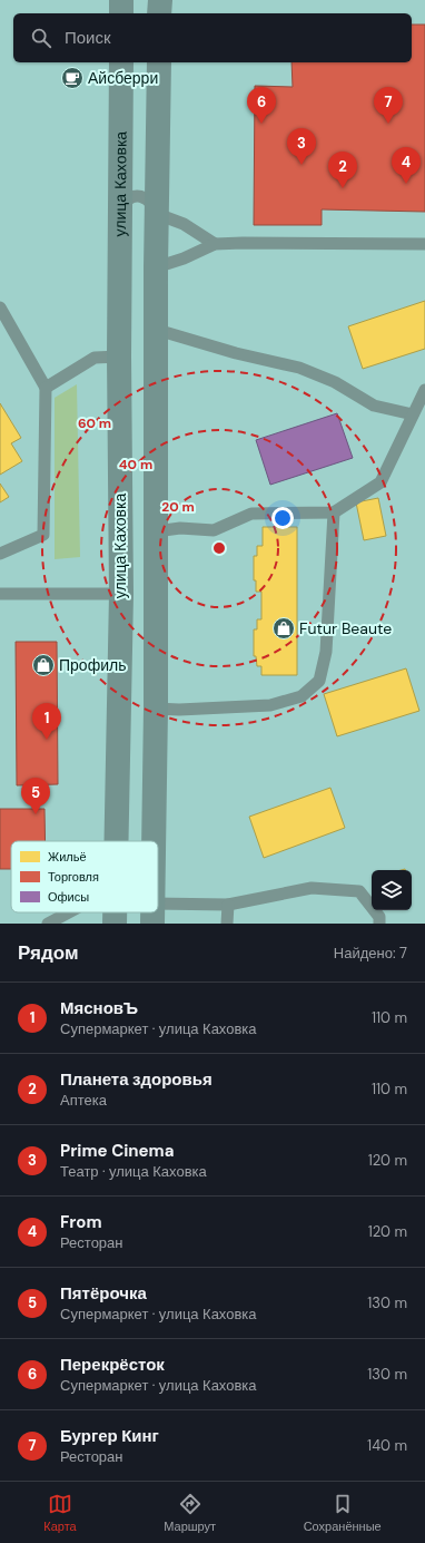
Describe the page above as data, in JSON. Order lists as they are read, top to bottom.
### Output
{
  "streets": {
    "main road": ["улица Каховка"]
  },
  "places": {
    "cafe": ["Айсберри"],
    "shop": ["Futur Beaute", "Профиль"]
  },
  "legend": ["Жильё", "Торговля", "Офисы"],
  "page": {
    "search": "Поиск",
    "pins": [
      "6",
      "7",
      "3",
      "4",
      "2",
      "1",
      "5"
    ],
    "heading": ["Рядом", "Найдено: 7"],
    "list": [
      {
        "mark": "1",
        "name": "МясновЪ",
        "note": "Супермаркет · улица Каховка",
        "value": "110 m"
      },
      {
        "mark": "2",
        "name": "Планета здоровья",
        "note": "Аптека",
        "value": "110 m"
      },
      {
        "mark": "3",
        "name": "Prime Cinema",
        "note": "Театр · улица Каховка",
        "value": "120 m"
      },
      {
        "mark": "4",
        "name": "From",
        "note": "Ресторан",
        "value": "120 m"
      },
      {
        "mark": "5",
        "name": "Пятёрочка",
        "note": "Супермаркет · улица Каховка",
        "value": "130 m"
      },
      {
        "mark": "6",
        "name": "Перекрёсток",
        "note": "Супермаркет · улица Каховка",
        "value": "130 m"
      },
      {
        "mark": "7",
        "name": "Бургер Кинг",
        "note": "Ресторан",
        "value": "140 m"
      }
    ],
    "nav": ["Карта", "Маршрут", "Сохранённые"]
  },
  "rings": ["60 m", "40 m", "20 m"]
}
